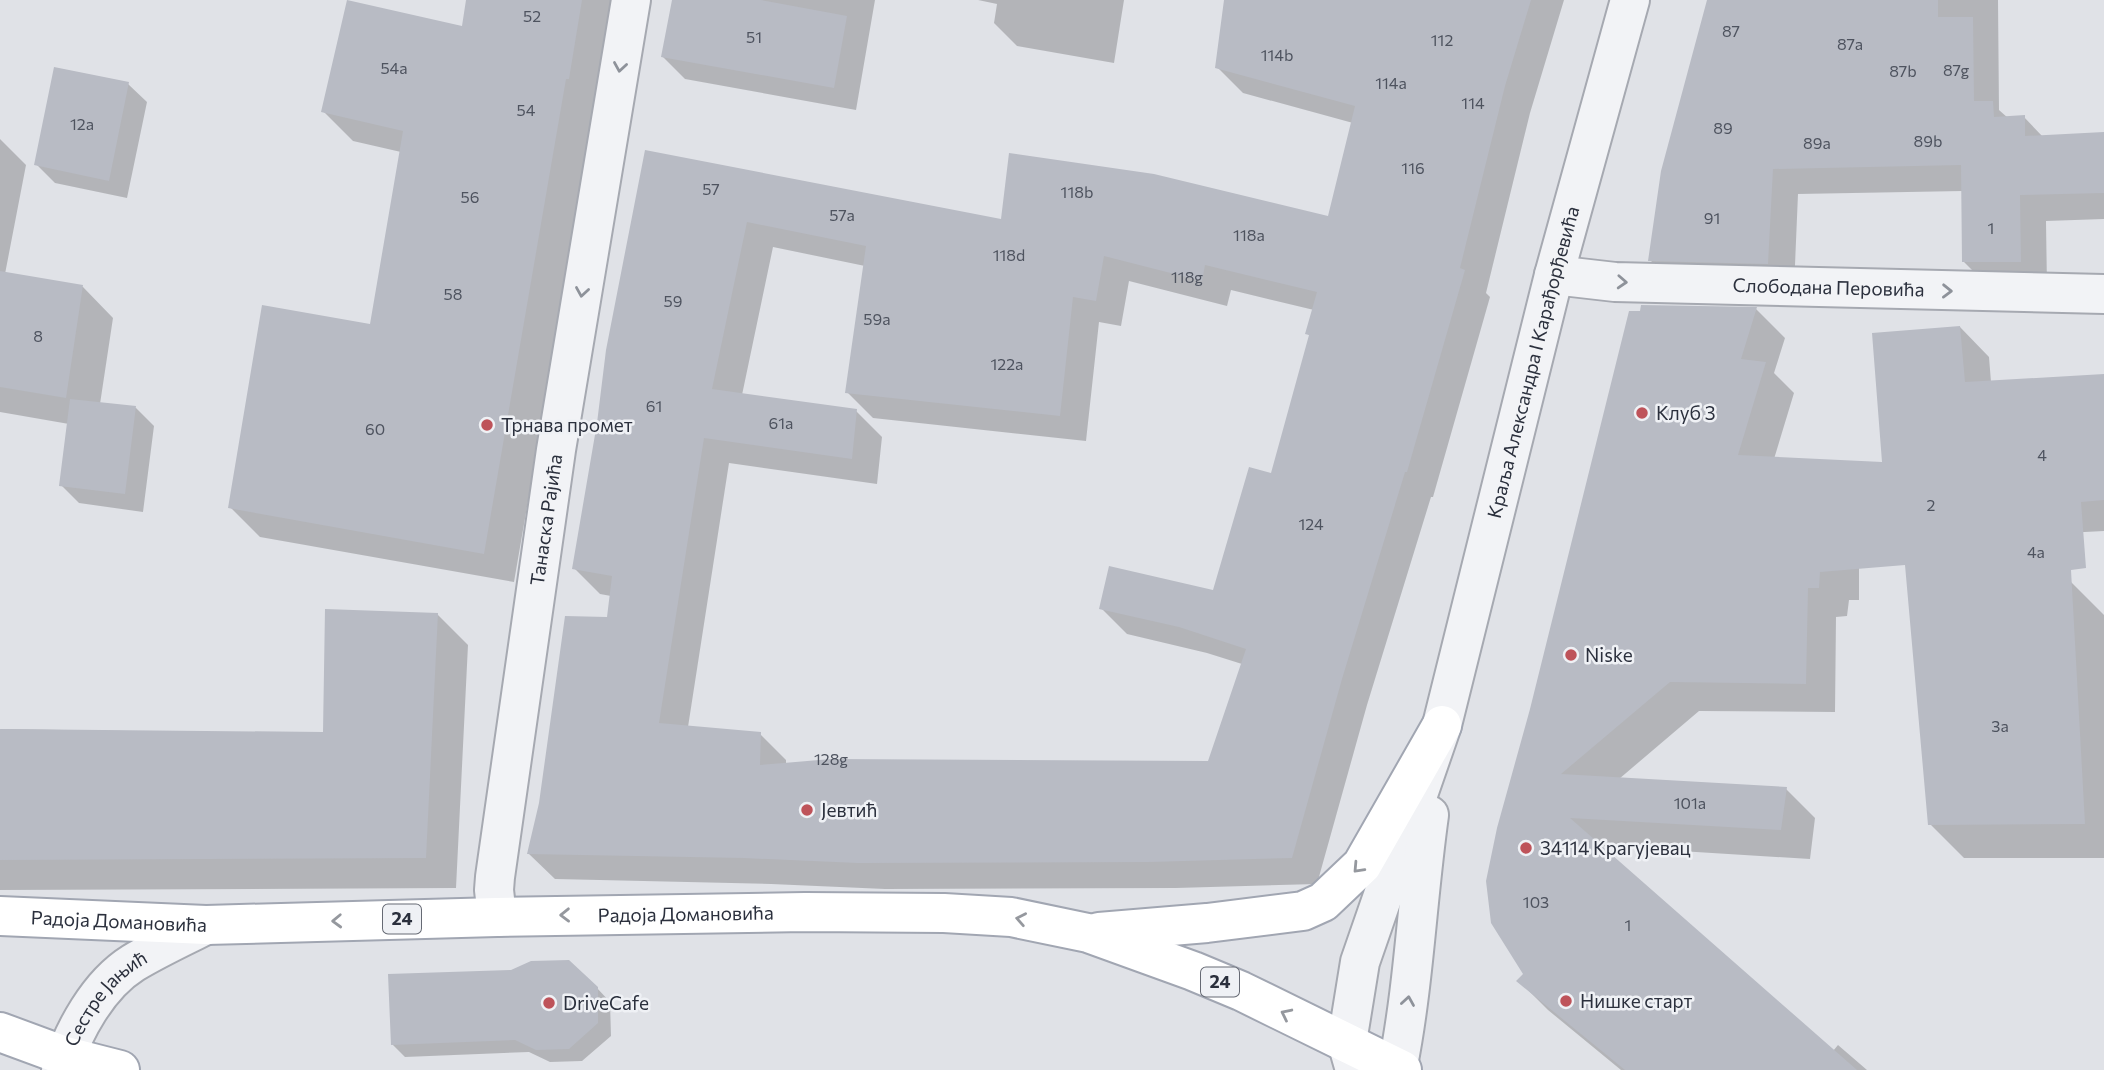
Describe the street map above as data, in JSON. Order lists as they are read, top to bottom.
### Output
{
  "streets": {
    "main road": ["Радоја Домановића", "24"],
    "street": [
      "Слободана Перовића",
      "Краља Александра I Карађорђевића",
      "Танаска Рајића",
      "Сестре Јањић"
    ]
  },
  "crossings": [
    ["Слободана Перовића", "Краља Александра I Карађорђевића"],
    ["Краља Александра I Карађорђевића", "Радоја Домановића"],
    ["Краља Александра I Карађорђевића", "24"],
    ["Танаска Рајића", "Радоја Домановића"],
    ["Радоја Домановића", "24"],
    ["Радоја Домановића", "Сестре Јањић"]
  ],
  "one_way": ["Слободана Перовића", "Танаска Рајића", "Радоја Домановића"],
  "places": [
    "Клуб 3",
    "Трнава промет",
    "Niske",
    "Јевтић",
    "34114 Крагујевац",
    "Нишке старт",
    "DriveCafe"
  ],
  "house_numbers": [
    "52",
    "87",
    "51",
    "112",
    "87a",
    "114b",
    "54a",
    "87g",
    "87b",
    "114a",
    "114",
    "54",
    "12a",
    "89",
    "89b",
    "89a",
    "116",
    "57",
    "118b",
    "56",
    "57a",
    "91",
    "1",
    "118a",
    "118d",
    "118g",
    "58",
    "59",
    "59a",
    "8",
    "122a",
    "61",
    "61a",
    "60",
    "4",
    "2",
    "124",
    "4a",
    "3a",
    "128g",
    "101a",
    "103",
    "1"
  ]
}
